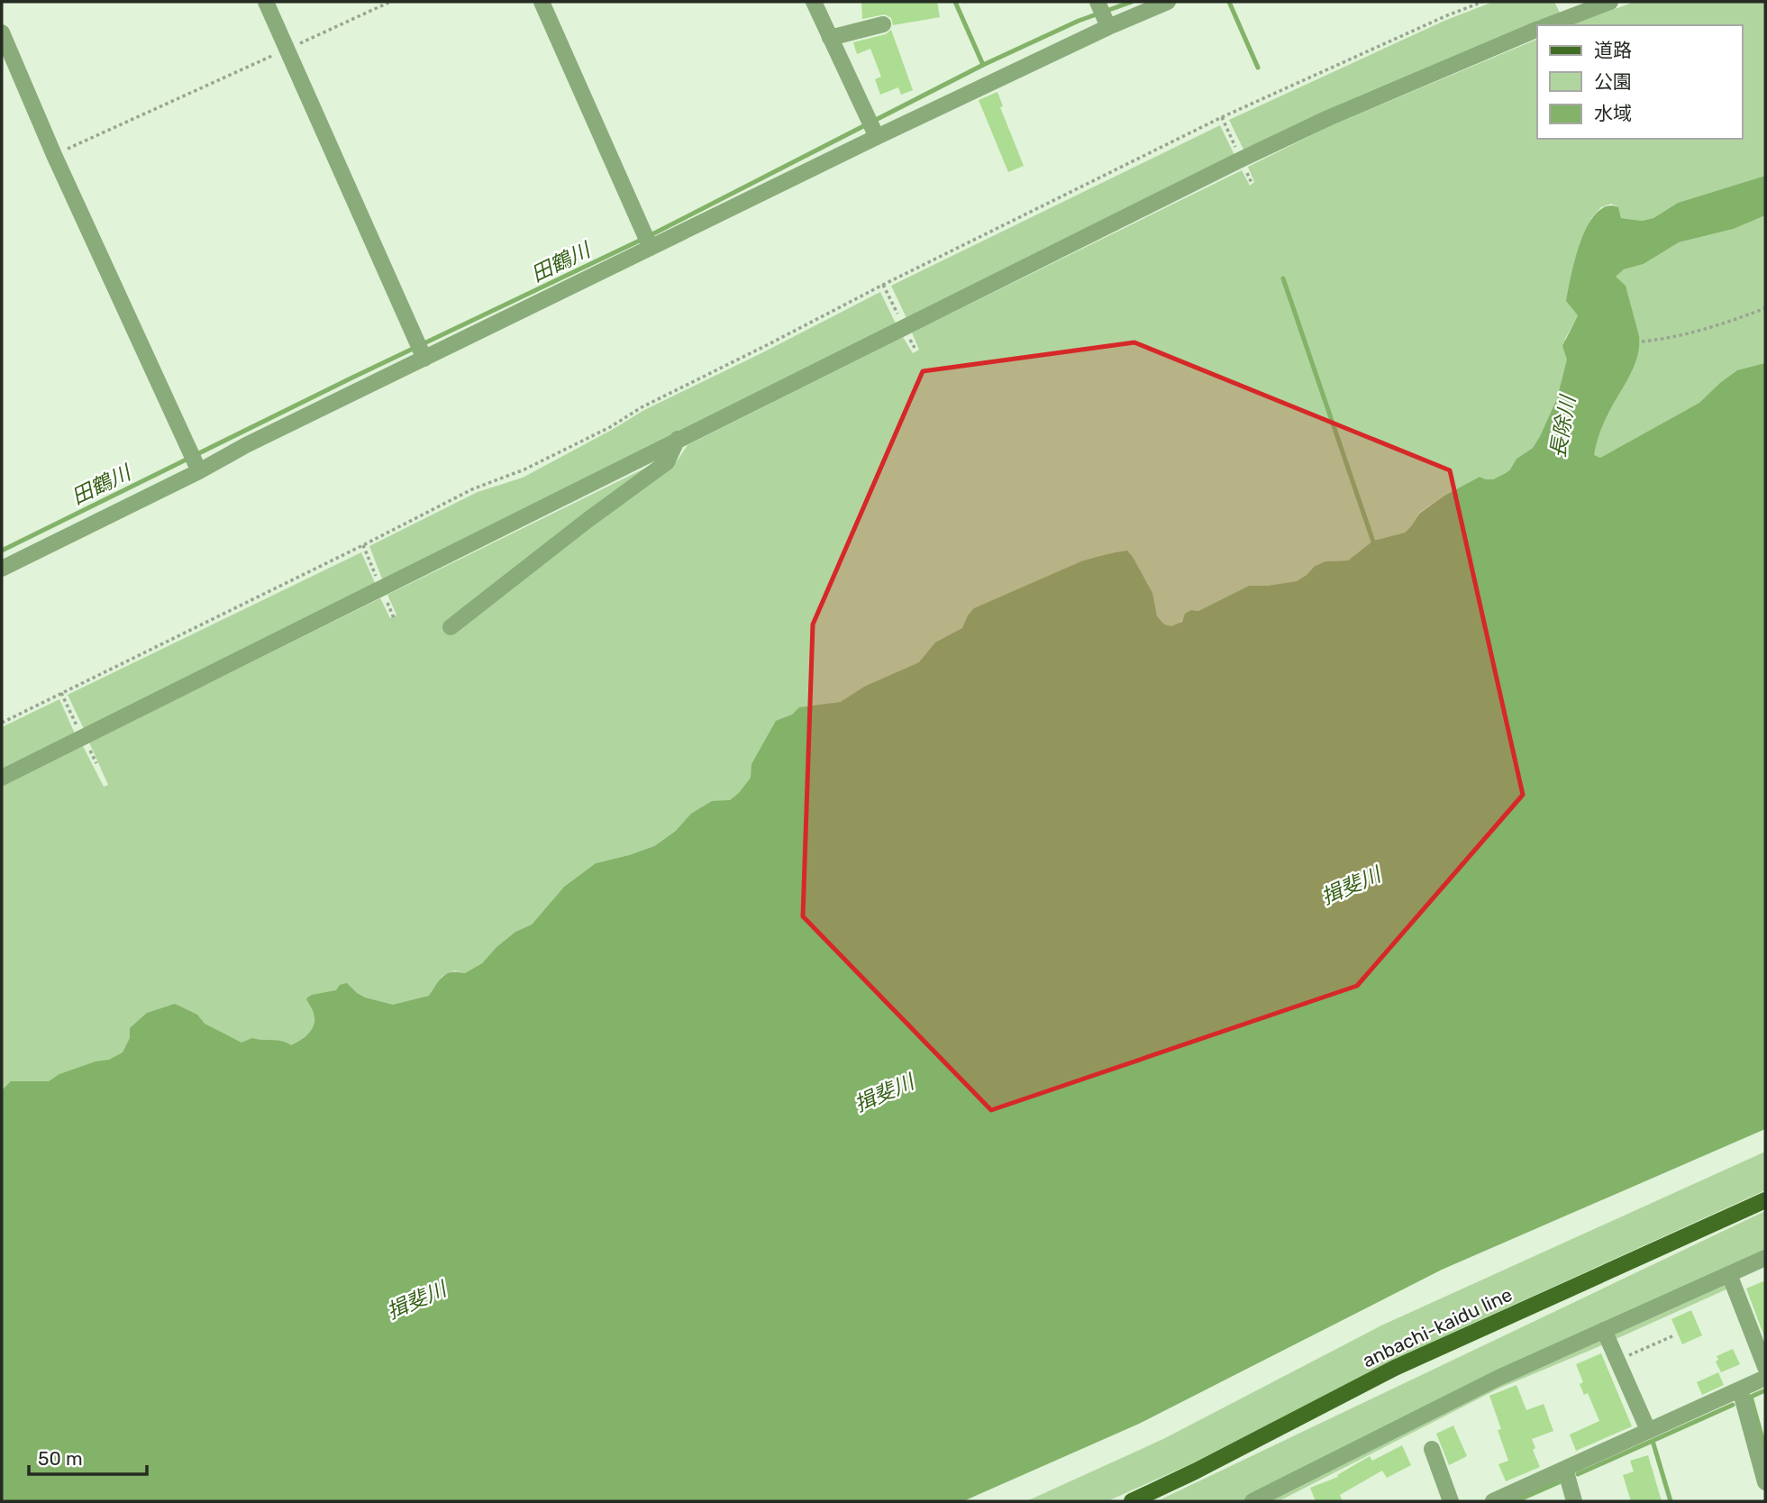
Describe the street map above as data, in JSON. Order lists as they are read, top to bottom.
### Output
{
  "streets": {
    "main road": ["anbachi-kaidu line"]
  },
  "water": ["田鶴川", "長除川", "揖斐川"],
  "legend": ["道路", "公園", "水域"],
  "scale_bar": "50 m"
}
